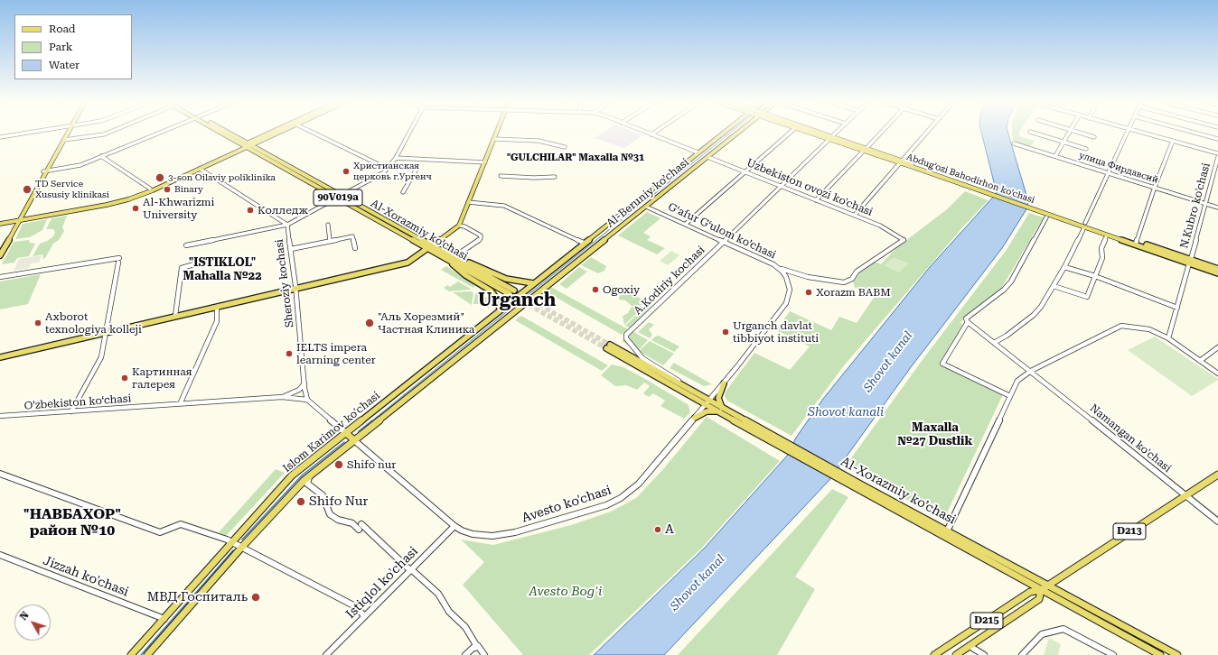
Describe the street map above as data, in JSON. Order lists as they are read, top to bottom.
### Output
{
  "streets": {
    "main road": [
      "Abdug’ozi Bahodirhon ko’chasi",
      "Al-Beruniy ko’chasi",
      "90V019a",
      "Al-Xorazmiy ko’chasi",
      "Islom Karimov ko'chasi",
      "D213",
      "D215"
    ],
    "street": [
      "улица Фирдавсий",
      "Uzbekiston ovozi ko'chasi",
      "N.Kubro ko'chasi",
      "Gʻafur Gʻulom ko’chasi",
      "A.Kodiriy kochasi",
      "Sheroziy kochasi",
      "O’zbekiston ko‘chasi",
      "Namangan ko'chasi",
      "Avesto ko'chasi",
      "Jizzah ko'chasi",
      "Istiqlol ko'chasi"
    ]
  },
  "crossings": [
    ["улица Фирдавсий", "N.Kubro ko'chasi"],
    ["Abdug’ozi Bahodirhon ko’chasi", "N.Kubro ko'chasi"],
    ["Abdug’ozi Bahodirhon ko’chasi", "A.Kodiriy kochasi"],
    ["Uzbekiston ovozi ko'chasi", "Al-Beruniy ko’chasi"],
    ["Uzbekiston ovozi ko'chasi", "Gʻafur Gʻulom ko’chasi"],
    ["Uzbekiston ovozi ko'chasi", "A.Kodiriy kochasi"],
    ["Al-Beruniy ko’chasi", "Gʻafur Gʻulom ko’chasi"],
    ["Al-Beruniy ko’chasi", "Islom Karimov ko'chasi"],
    ["Al-Xorazmiy ko’chasi", "Gʻafur Gʻulom ko’chasi"],
    ["Al-Xorazmiy ko’chasi", "A.Kodiriy kochasi"],
    ["Al-Xorazmiy ko’chasi", "Avesto ko'chasi"],
    ["Al-Xorazmiy ko’chasi", "D213"],
    ["Al-Xorazmiy ko’chasi", "D215"],
    ["Gʻafur Gʻulom ko’chasi", "A.Kodiriy kochasi"],
    ["Gʻafur Gʻulom ko’chasi", "Avesto ko'chasi"],
    ["Sheroziy kochasi", "O’zbekiston ko‘chasi"],
    ["Islom Karimov ko'chasi", "Avesto ko'chasi"],
    ["Islom Karimov ko'chasi", "Jizzah ko'chasi"],
    ["Namangan ko'chasi", "D213"],
    ["Avesto ko'chasi", "Istiqlol ko'chasi"],
    ["D213", "D215"]
  ],
  "districts": [
    "\"GULCHILAR\" Maxalla №31",
    "\"ISTIKLOL\" Mahalla №22",
    "Urganch",
    "Maxalla №27 Dustlik",
    "\"НАВБАХОР\" район №10"
  ],
  "water": ["Shovot kanal", "Shovot kanali"],
  "parks": ["Avesto Bog'i"],
  "places": [
    "Христианская церковь г.Ургенч",
    "3-son Oilaviy poliklinika",
    "TD Service Xususiy klinikasi",
    "Binary",
    "Al-Khwarizmi University",
    "Колледж",
    "Ogoxiy",
    "Xorazm BABM",
    "Axborot texnologiya kolleji",
    "\"Аль Хорезмий\" Частная Клиника",
    "Urganch davlat tibbiyot instituti",
    "IELTS impera learning center",
    "Картинная галерея",
    "Shifo nur",
    "Shifo Nur",
    "A",
    "МВД Госпиталь"
  ],
  "legend": ["Road", "Park", "Water"],
  "north": "top left"
}
